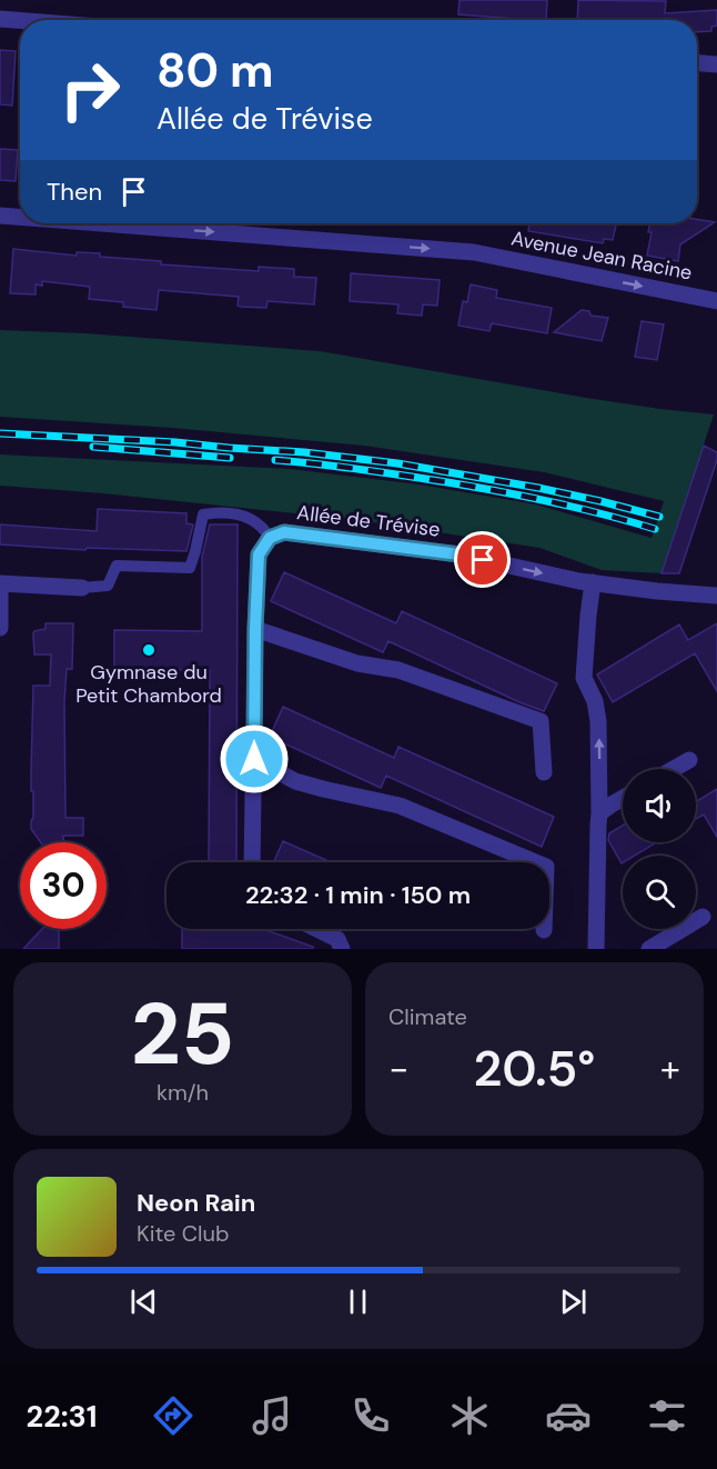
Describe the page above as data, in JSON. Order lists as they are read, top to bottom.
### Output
{
  "streets": {
    "street": ["Avenue Jean Racine", "Allée de Trévise"]
  },
  "one_way": ["Avenue Jean Racine", "Allée de Trévise"],
  "places": ["Gymnase du Petit Chambord"],
  "page": {
    "turn": ["80 m", "Allée de Trévise"],
    "then": "Then",
    "limit": "30",
    "trip": "22:32 · 1 min · 150 m",
    "tile": [
      ["25", "km/h"],
      "Climate"
    ],
    "heat": ["−", "20.5°", "+"],
    "song": ["Neon Rain", "Kite Club"],
    "tabs": "22:31"
  }
}
